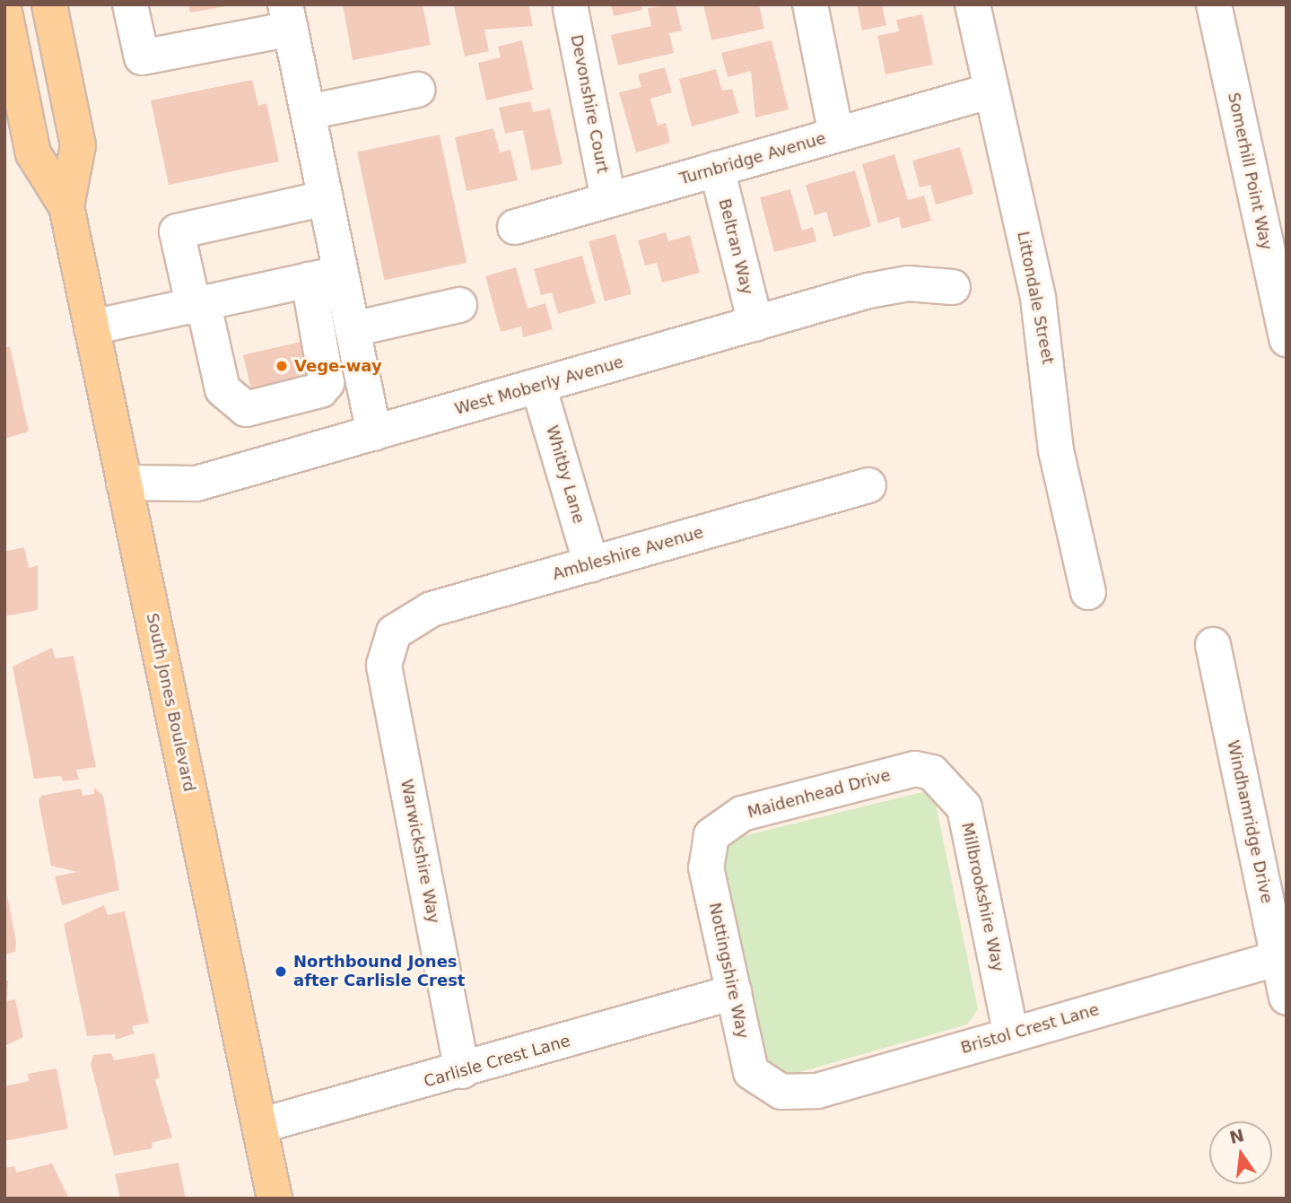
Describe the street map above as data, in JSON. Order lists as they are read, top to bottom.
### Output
{
  "streets": {
    "main road": ["South Jones Boulevard"],
    "street": [
      "Devonshire Court",
      "Turnbridge Avenue",
      "Somerhill Point Way",
      "Beltran Way",
      "Littondale Street",
      "West Moberly Avenue",
      "Whitby Lane",
      "Ambleshire Avenue",
      "Maidenhead Drive",
      "Windhamridge Drive",
      "Warwickshire Way",
      "Millbrookshire Way",
      "Nottingshire Way",
      "Bristol Crest Lane",
      "Carlisle Crest Lane"
    ]
  },
  "crossings": [
    ["Devonshire Court", "Turnbridge Avenue"],
    ["Turnbridge Avenue", "Beltran Way"],
    ["Turnbridge Avenue", "Littondale Street"],
    ["Beltran Way", "West Moberly Avenue"],
    ["West Moberly Avenue", "Whitby Lane"],
    ["West Moberly Avenue", "South Jones Boulevard"],
    ["Whitby Lane", "Ambleshire Avenue"],
    ["Ambleshire Avenue", "Warwickshire Way"],
    ["South Jones Boulevard", "Carlisle Crest Lane"],
    ["Maidenhead Drive", "Millbrookshire Way"],
    ["Maidenhead Drive", "Nottingshire Way"],
    ["Windhamridge Drive", "Bristol Crest Lane"],
    ["Warwickshire Way", "Carlisle Crest Lane"],
    ["Millbrookshire Way", "Bristol Crest Lane"],
    ["Nottingshire Way", "Bristol Crest Lane"],
    ["Nottingshire Way", "Carlisle Crest Lane"]
  ],
  "places": ["Vege-way", "Northbound Jones after Carlisle Crest"],
  "north": "top"
}
